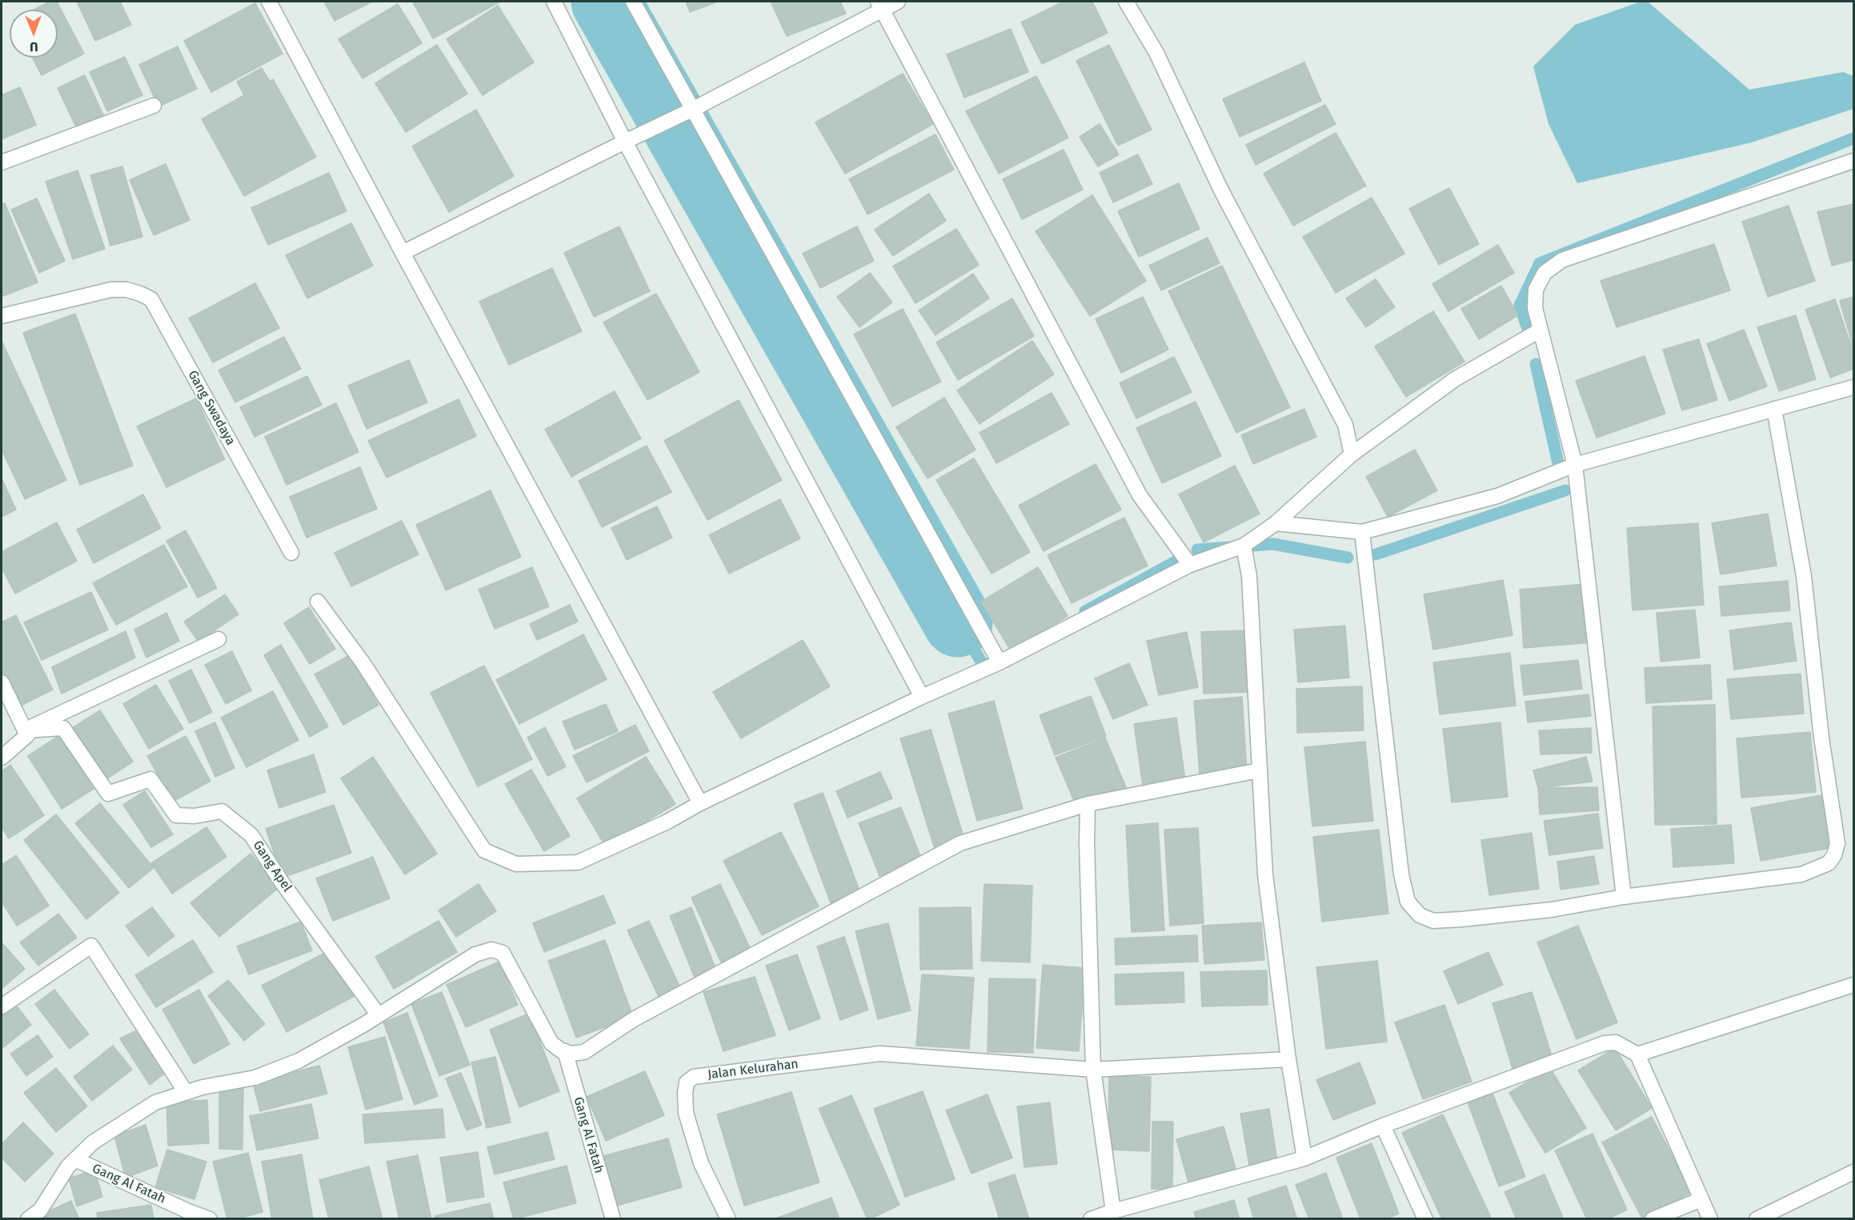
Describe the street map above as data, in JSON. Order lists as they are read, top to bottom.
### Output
{
  "streets": {
    "street": [
      "Gang Swadaya",
      "Gang Apel",
      "Jalan Kelurahan",
      "Gang Al Fatah"
    ]
  },
  "north": "bottom"
}
